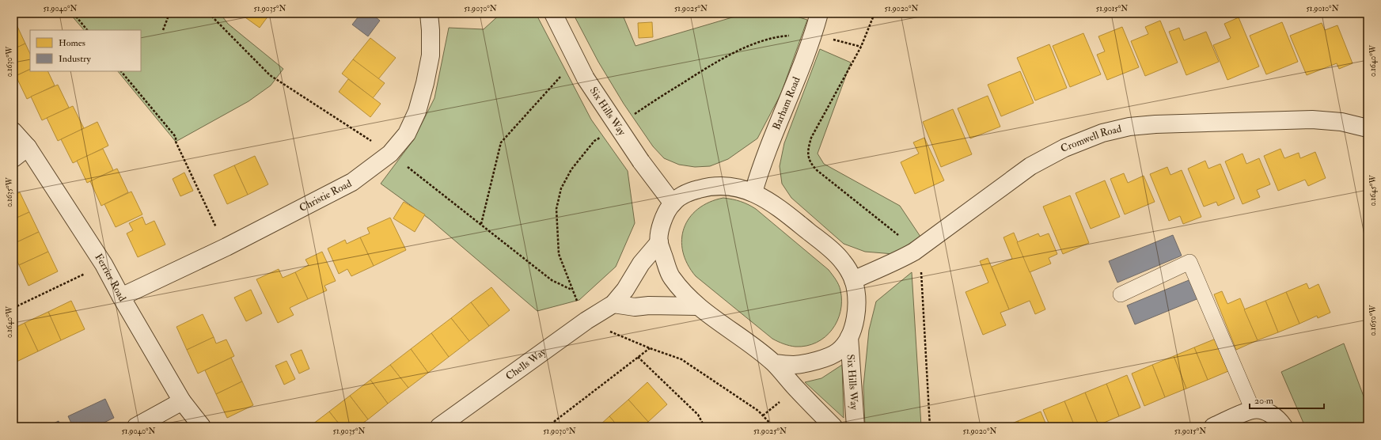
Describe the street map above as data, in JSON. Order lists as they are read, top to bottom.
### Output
{
  "streets": {
    "street": [
      "Barham Road",
      "Six Hills Way",
      "Cromwell Road",
      "Christie Road",
      "Ferrier Road",
      "Chells Way"
    ]
  },
  "crossings": [
    ["Christie Road", "Ferrier Road"]
  ],
  "legend": ["Homes", "Industry"],
  "scale_bar": "20 m",
  "coordinates": [
    "51.9040°N",
    "51.9035°N",
    "51.9030°N",
    "51.9025°N",
    "51.9020°N",
    "51.9015°N",
    "51.9010°N",
    "0.1640°W",
    "0.1630°W",
    "0.1645°W",
    "0.1635°W",
    "0.1650°W"
  ]
}
